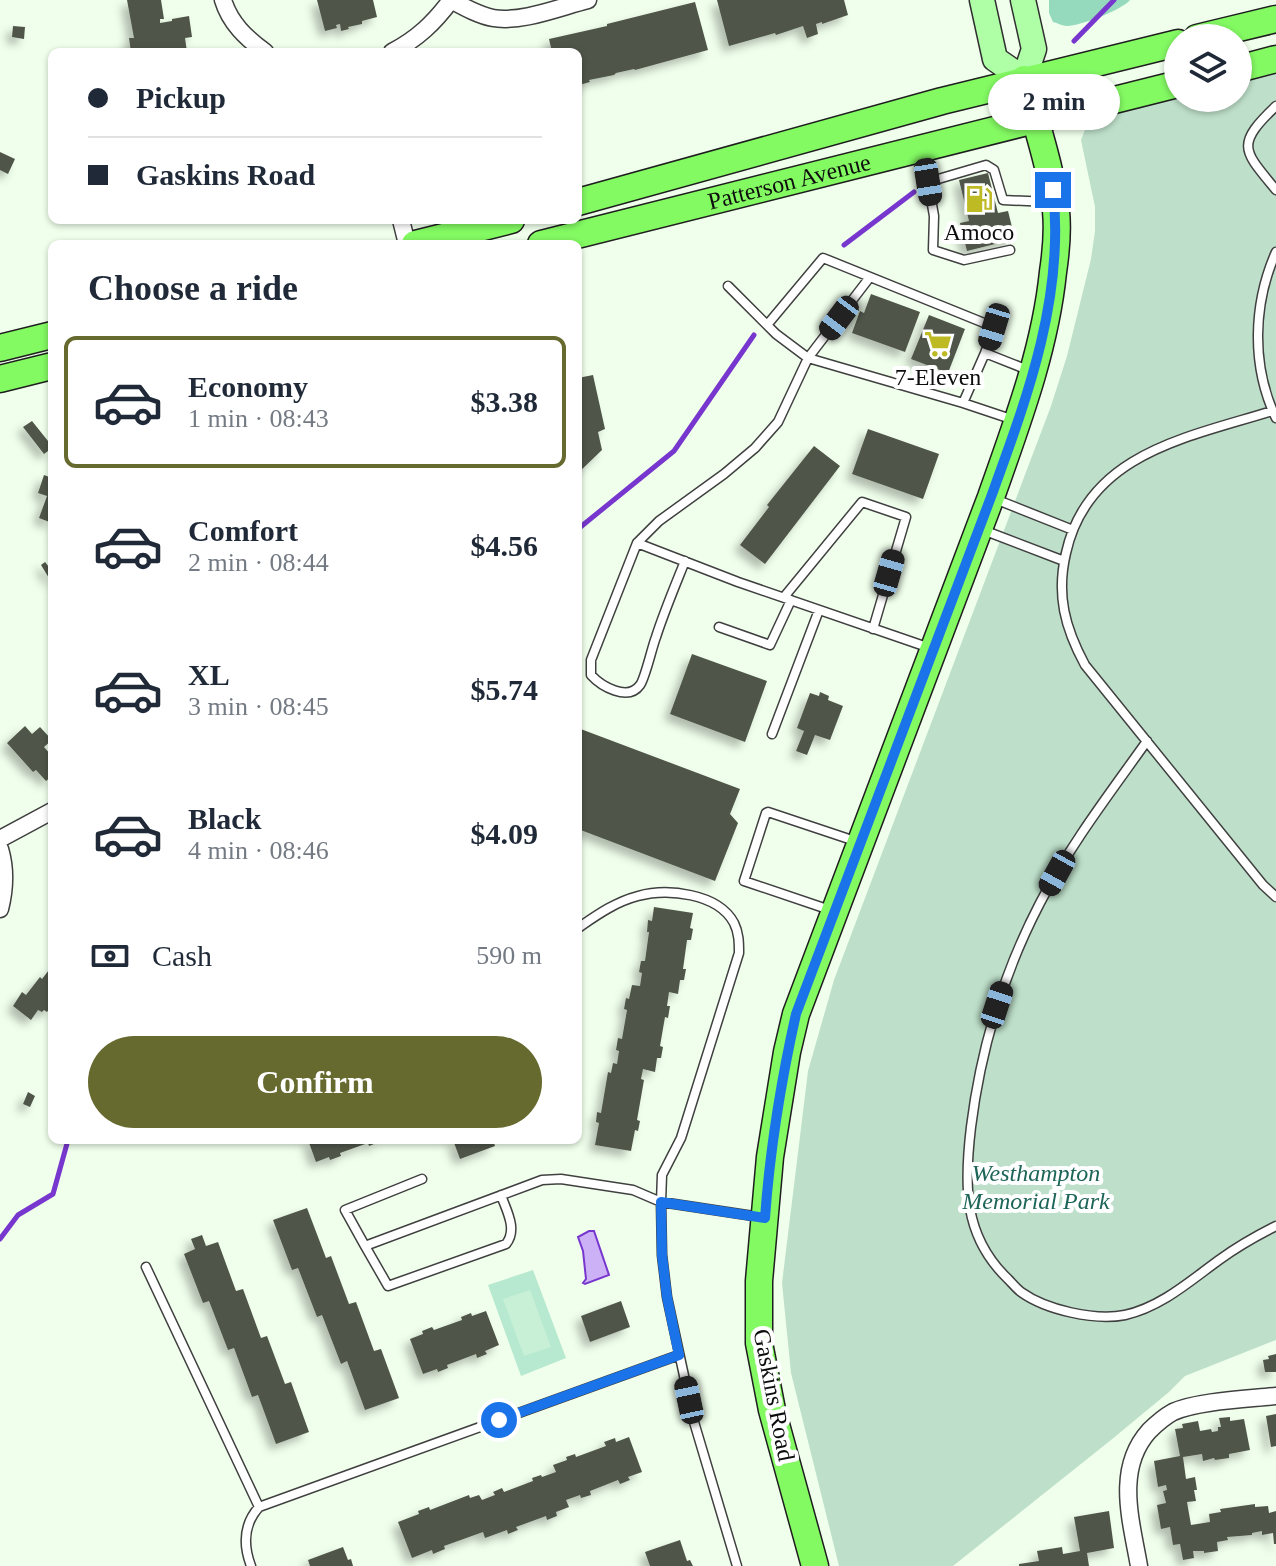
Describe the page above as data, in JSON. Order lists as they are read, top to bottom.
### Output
{
  "streets": {
    "main road": ["Patterson Avenue", "Gaskins Road"]
  },
  "crossings": [
    ["Patterson Avenue", "Gaskins Road"]
  ],
  "parks": ["Westhampton Memorial Park"],
  "places": {
    "fuel station": ["Amoco"],
    "supermarket": ["7-Eleven"]
  },
  "page": {
    "banner": ["Pickup", "Gaskins Road"],
    "bubble": "2 min",
    "heading": "Choose a ride",
    "list": [
      {
        "name": "Economy",
        "note": "1 min · 08:43",
        "value": "$3.38"
      },
      {
        "name": "Comfort",
        "note": "2 min · 08:44",
        "value": "$4.56"
      },
      {
        "name": "XL",
        "note": "3 min · 08:45",
        "value": "$5.74"
      },
      {
        "name": "Black",
        "note": "4 min · 08:46",
        "value": "$4.09"
      }
    ],
    "pay": ["Cash", "590 m"],
    "buttons": "Confirm"
  }
}
